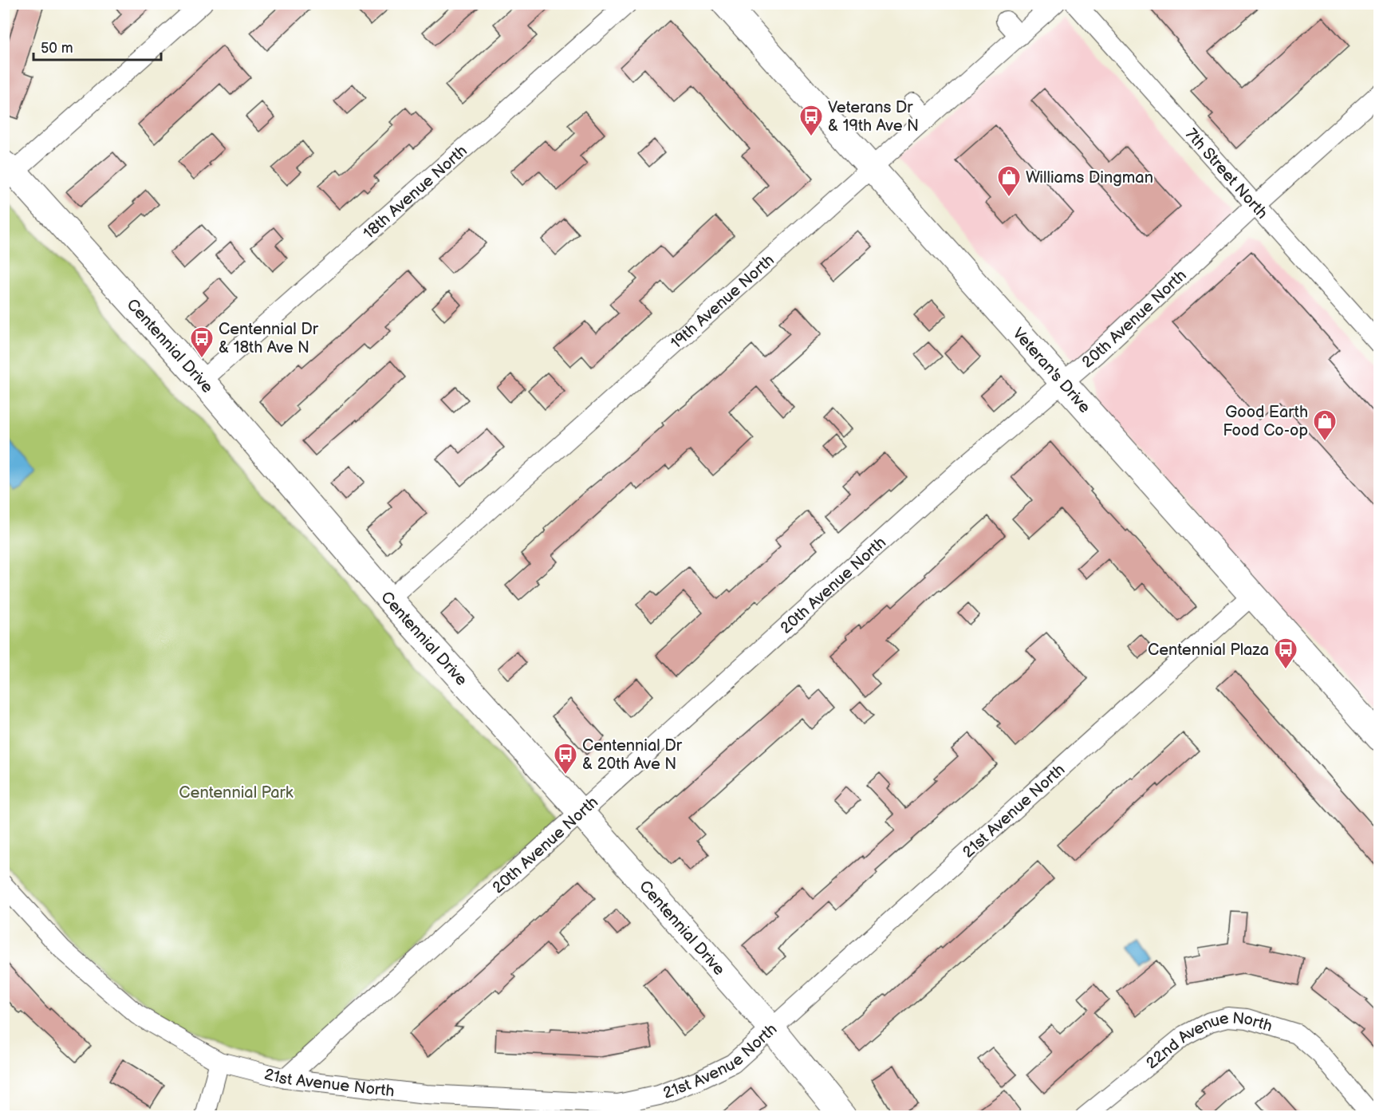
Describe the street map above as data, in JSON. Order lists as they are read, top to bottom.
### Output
{
  "streets": {
    "street": [
      "7th Street North",
      "18th Avenue North",
      "19th Avenue North",
      "20th Avenue North",
      "Centennial Drive",
      "Veteran's Drive",
      "21st Avenue North",
      "22nd Avenue North"
    ]
  },
  "crossings": [
    ["7th Street North", "20th Avenue North"],
    ["18th Avenue North", "Centennial Drive"],
    ["19th Avenue North", "Centennial Drive"],
    ["19th Avenue North", "Veteran's Drive"],
    ["20th Avenue North", "Centennial Drive"],
    ["20th Avenue North", "Veteran's Drive"],
    ["20th Avenue North", "21st Avenue North"],
    ["Centennial Drive", "21st Avenue North"],
    ["Veteran's Drive", "21st Avenue North"]
  ],
  "parks": ["Centennial Park"],
  "places": {
    "bus stop": [
      "Veterans Dr & 19th Ave N",
      "Centennial Dr & 18th Ave N",
      "Centennial Plaza",
      "Centennial Dr & 20th Ave N"
    ],
    "shop": ["Williams Dingman", "Good Earth Food Co-op"]
  },
  "scale_bar": "50 m"
}
